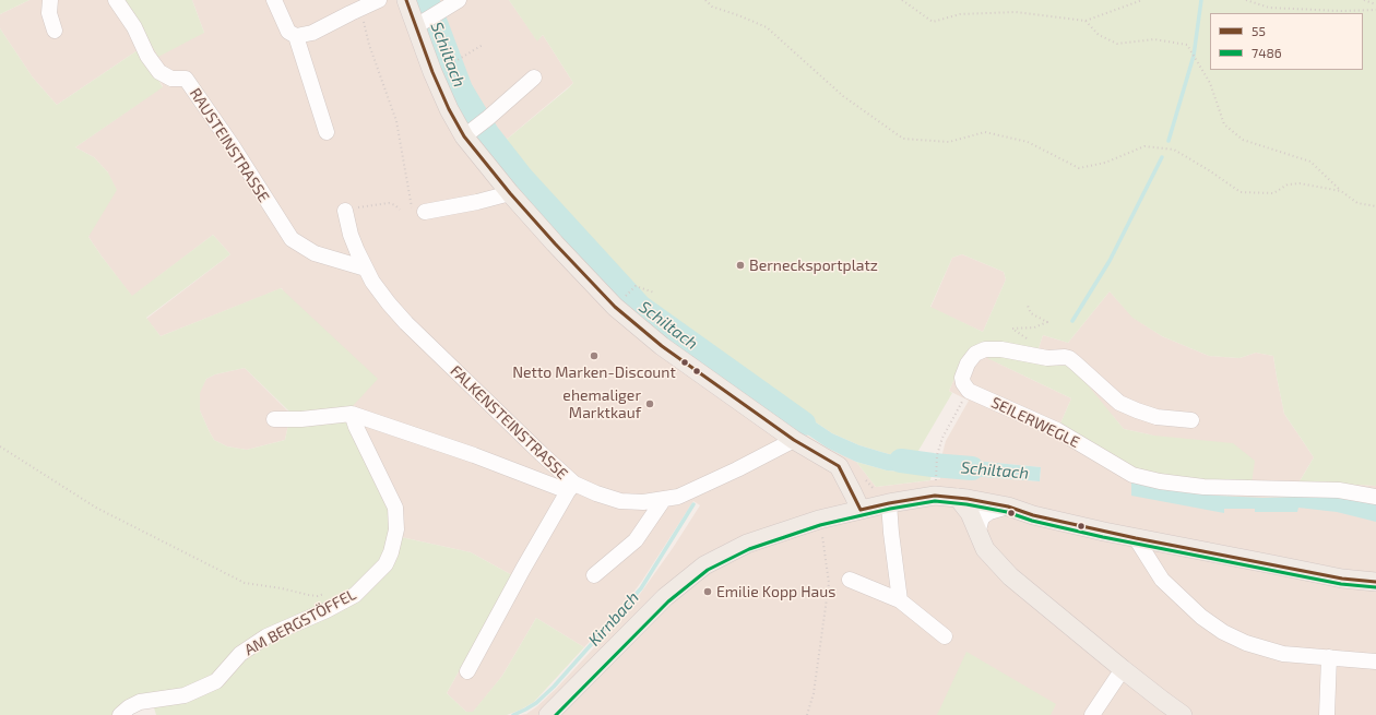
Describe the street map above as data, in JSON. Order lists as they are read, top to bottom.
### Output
{
  "streets": {
    "street": [
      "RAUSTEINSTRASSE",
      "FALKENSTEINSTRASSE",
      "SEILERWEGLE",
      "AM BERGSTÖFFEL"
    ]
  },
  "crossings": [
    ["RAUSTEINSTRASSE", "FALKENSTEINSTRASSE"]
  ],
  "water": ["Schiltach", "Kirnbach"],
  "places": [
    "Bernecksportplatz",
    "Netto Marken-Discount",
    "ehemaliger Marktkauf",
    "Emilie Kopp Haus"
  ],
  "lines": ["transit line 55", "transit line 7486"],
  "legend": ["55", "7486"]
}
